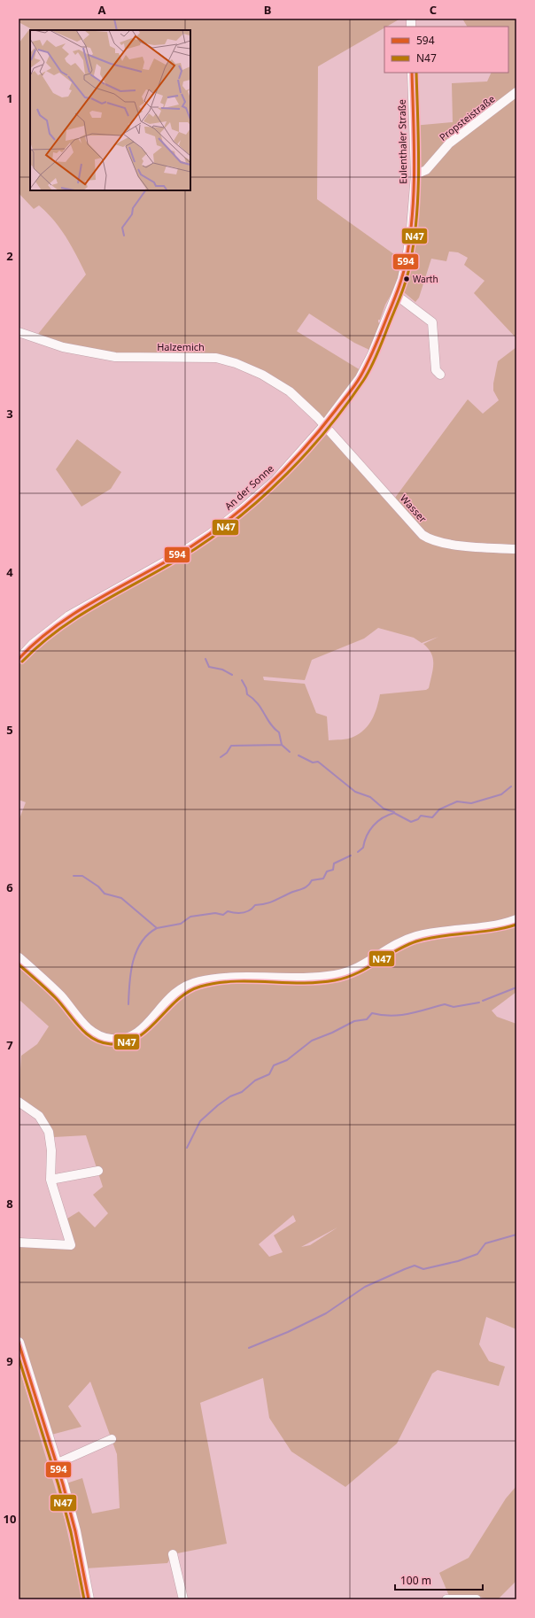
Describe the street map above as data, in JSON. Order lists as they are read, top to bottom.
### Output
{
  "streets": {
    "street": [
      "Propsteistraße",
      "Eulenthaler Straße",
      "Halzemich",
      "An der Sonne",
      "Wasser"
    ]
  },
  "crossings": [
    ["Propsteistraße", "Eulenthaler Straße"],
    ["Eulenthaler Straße", "An der Sonne"],
    ["Halzemich", "An der Sonne"],
    ["Halzemich", "Wasser"],
    ["An der Sonne", "Wasser"]
  ],
  "places": ["Warth"],
  "lines": ["transit line 594", "transit line N47"],
  "legend": ["594", "N47"],
  "scale_bar": "100 m",
  "grid": {
    "columns": ["A", "B", "C"],
    "rows": [
      "1",
      "2",
      "3",
      "4",
      "5",
      "6",
      "7",
      "8",
      "9",
      "10"
    ]
  }
}
